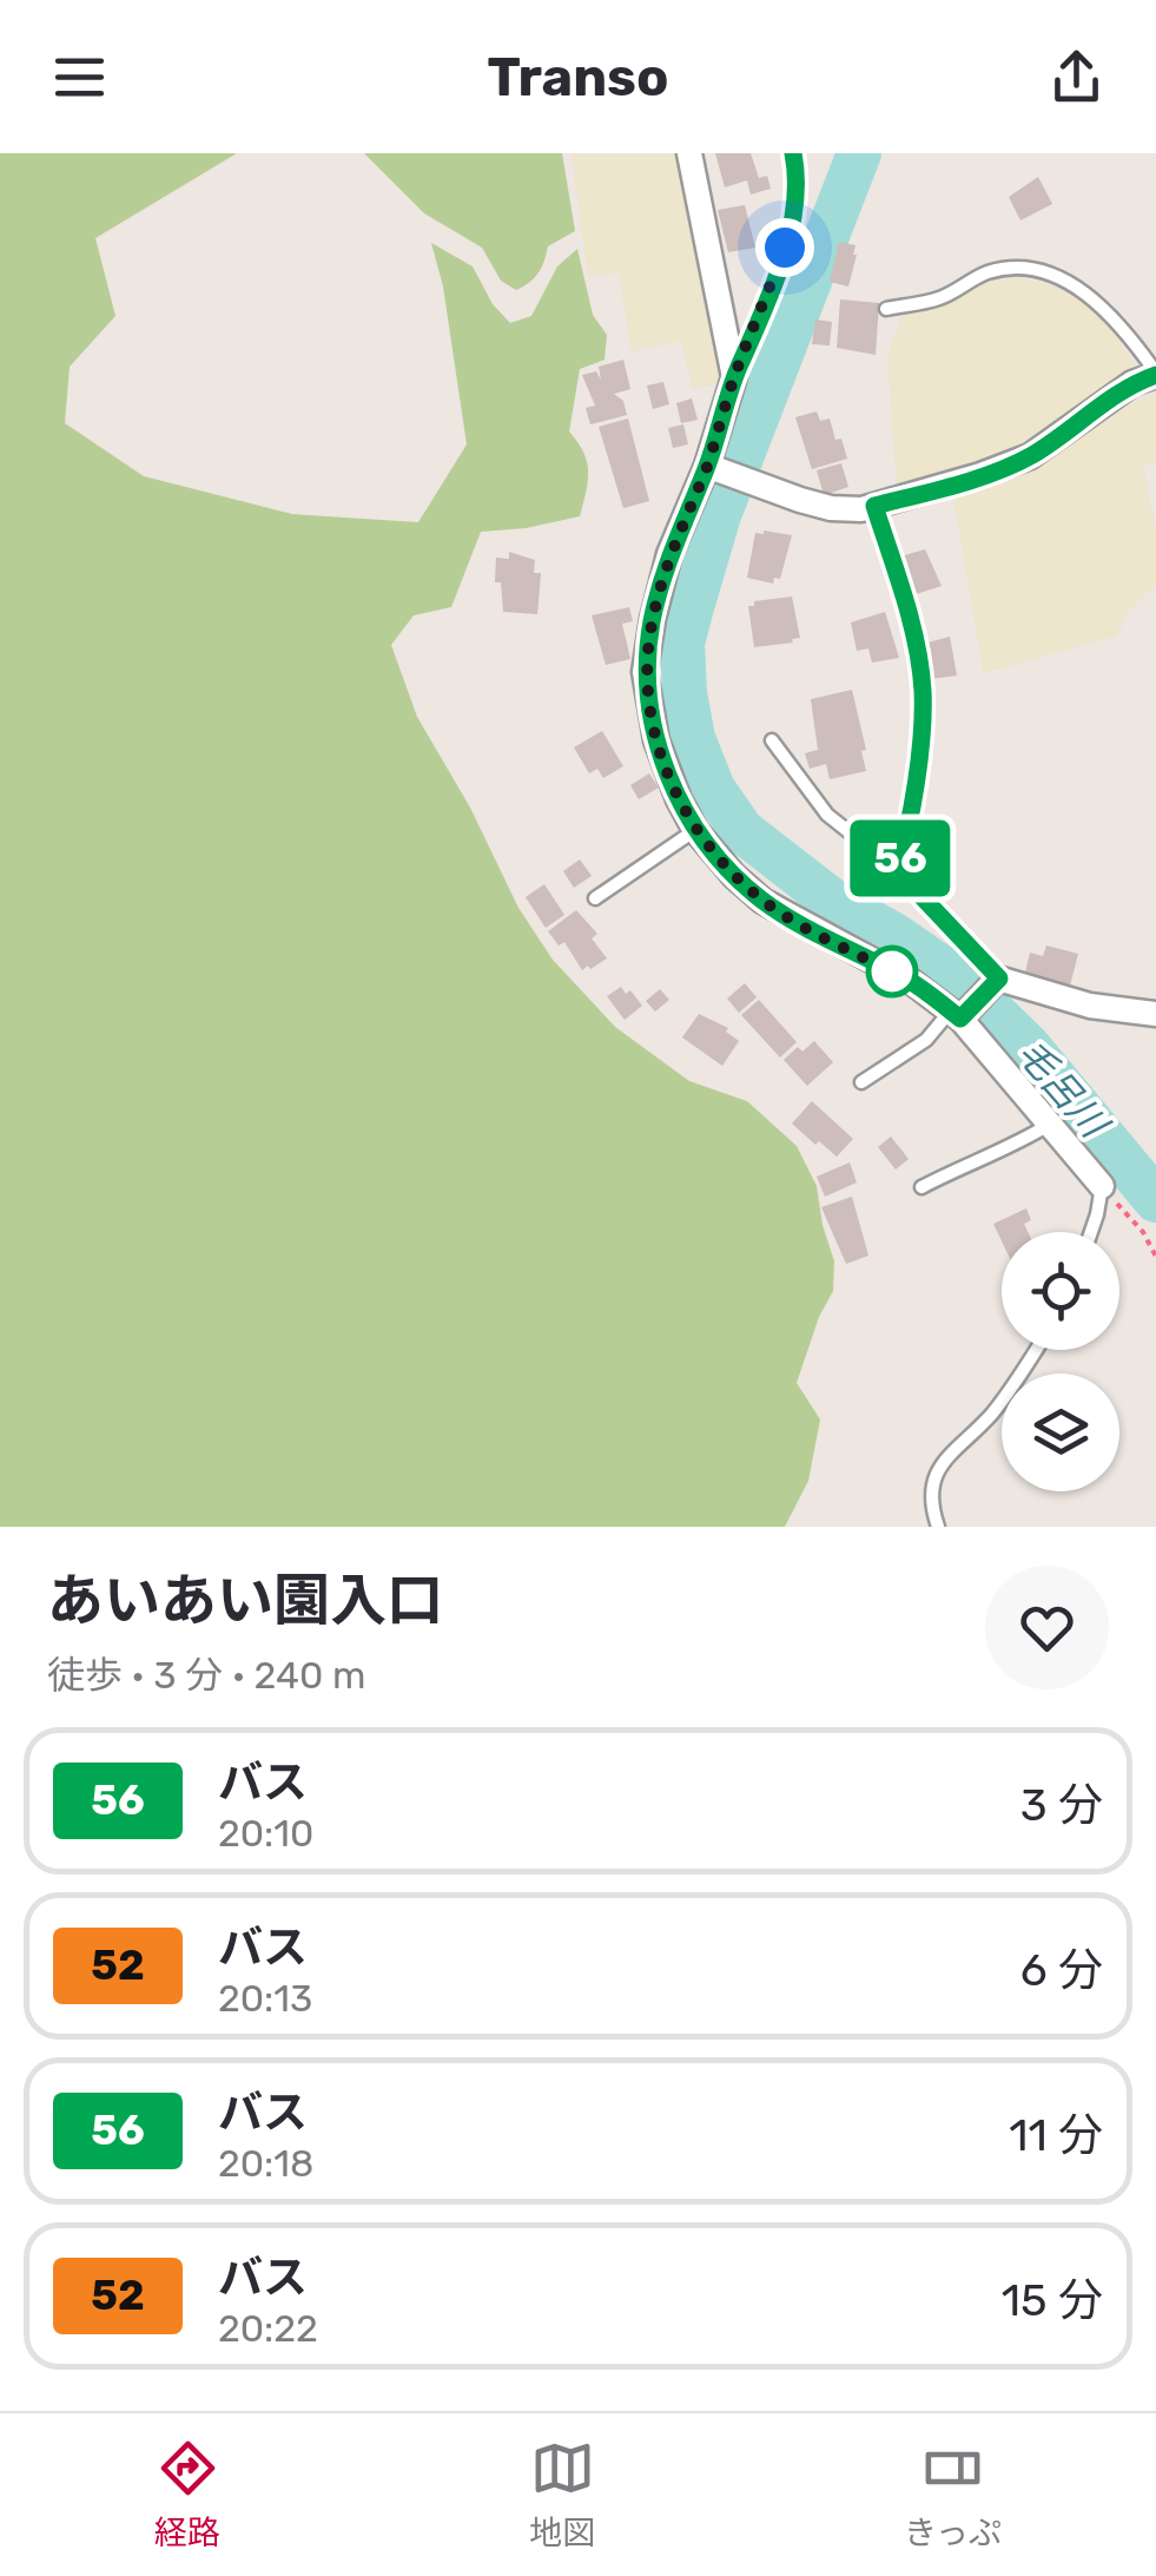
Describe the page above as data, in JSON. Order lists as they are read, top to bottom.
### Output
{
  "water": ["毛呂川"],
  "lines": ["bus line 56"],
  "page": {
    "header": "Transo",
    "on_map": "56",
    "heading": ["あいあい園入口", "徒歩 · 3 分 · 240 m"],
    "list": [
      {
        "mark": "56",
        "name": "バス",
        "note": "20:10",
        "value": "3 分"
      },
      {
        "mark": "52",
        "name": "バス",
        "note": "20:13",
        "value": "6 分"
      },
      {
        "mark": "56",
        "name": "バス",
        "note": "20:18",
        "value": "11 分"
      },
      {
        "mark": "52",
        "name": "バス",
        "note": "20:22",
        "value": "15 分"
      }
    ],
    "tabs": ["経路", "地図", "きっぷ"]
  }
}
